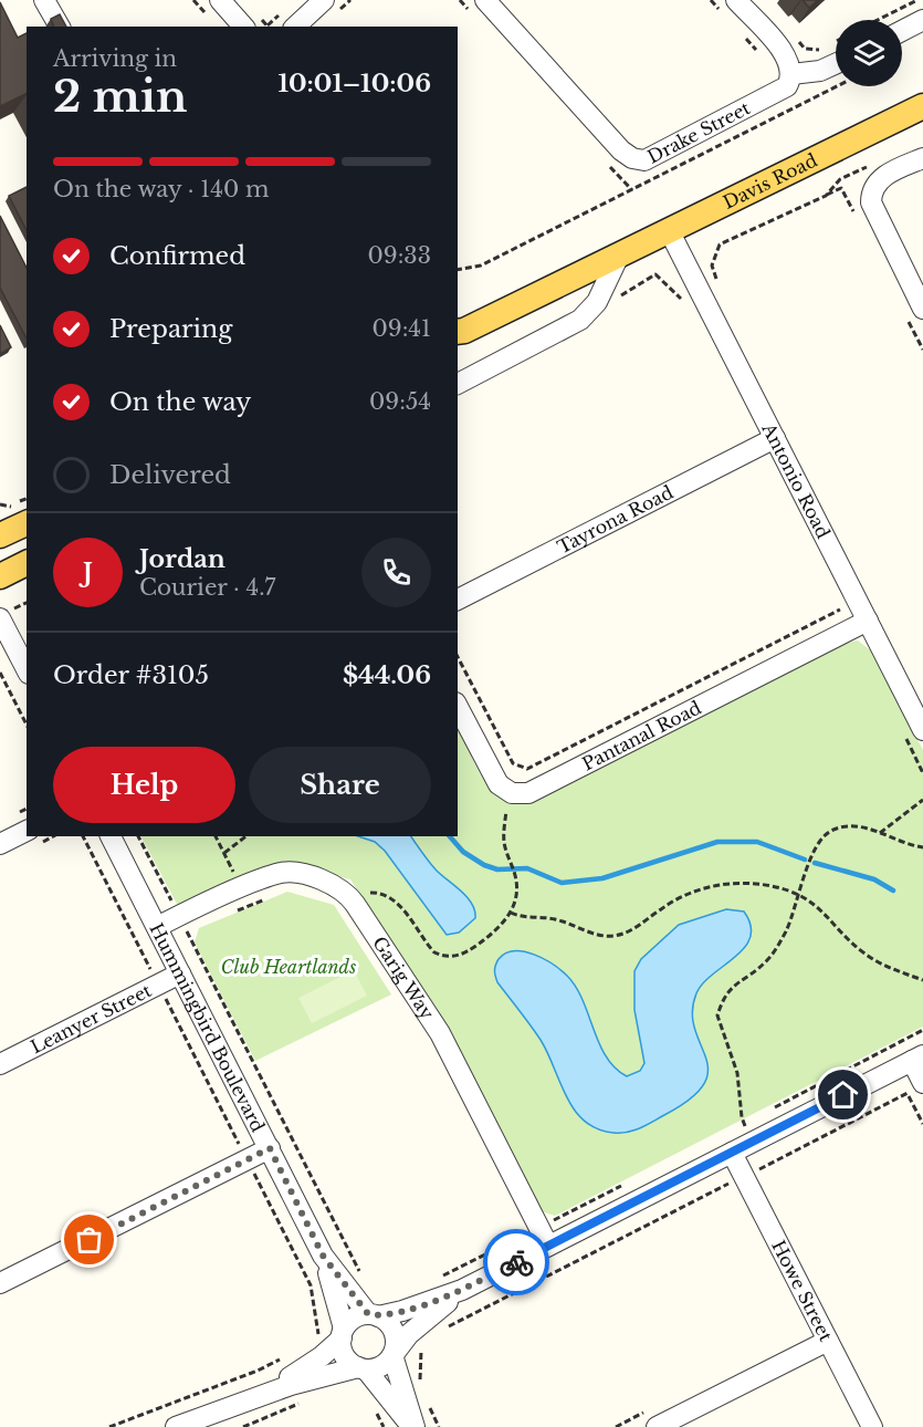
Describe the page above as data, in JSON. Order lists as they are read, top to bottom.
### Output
{
  "streets": {
    "main road": ["Davis Road"],
    "street": [
      "Drake Street",
      "Antonio Road",
      "Tayrona Road",
      "Pantanal Road",
      "Garig Way",
      "Leanyer Street",
      "Hummingbird Boulevard",
      "Howe Street"
    ]
  },
  "crossings": [
    ["Davis Road", "Antonio Road"],
    ["Antonio Road", "Tayrona Road"],
    ["Antonio Road", "Pantanal Road"],
    ["Garig Way", "Hummingbird Boulevard"],
    ["Leanyer Street", "Hummingbird Boulevard"]
  ],
  "parks": ["Club Heartlands"],
  "page": {
    "heading": ["2 min", "Arriving in", "10:01–10:06"],
    "panel": [
      "Jordan",
      "Courier · 4.7",
      "Order #3105",
      "$44.06"
    ],
    "bar": "On the way · 140 m",
    "list": [
      ["Confirmed", "09:33"],
      ["Preparing", "09:41"],
      ["On the way", "09:54"],
      "Delivered"
    ],
    "round": "J",
    "buttons": ["Help", "Share"]
  }
}
